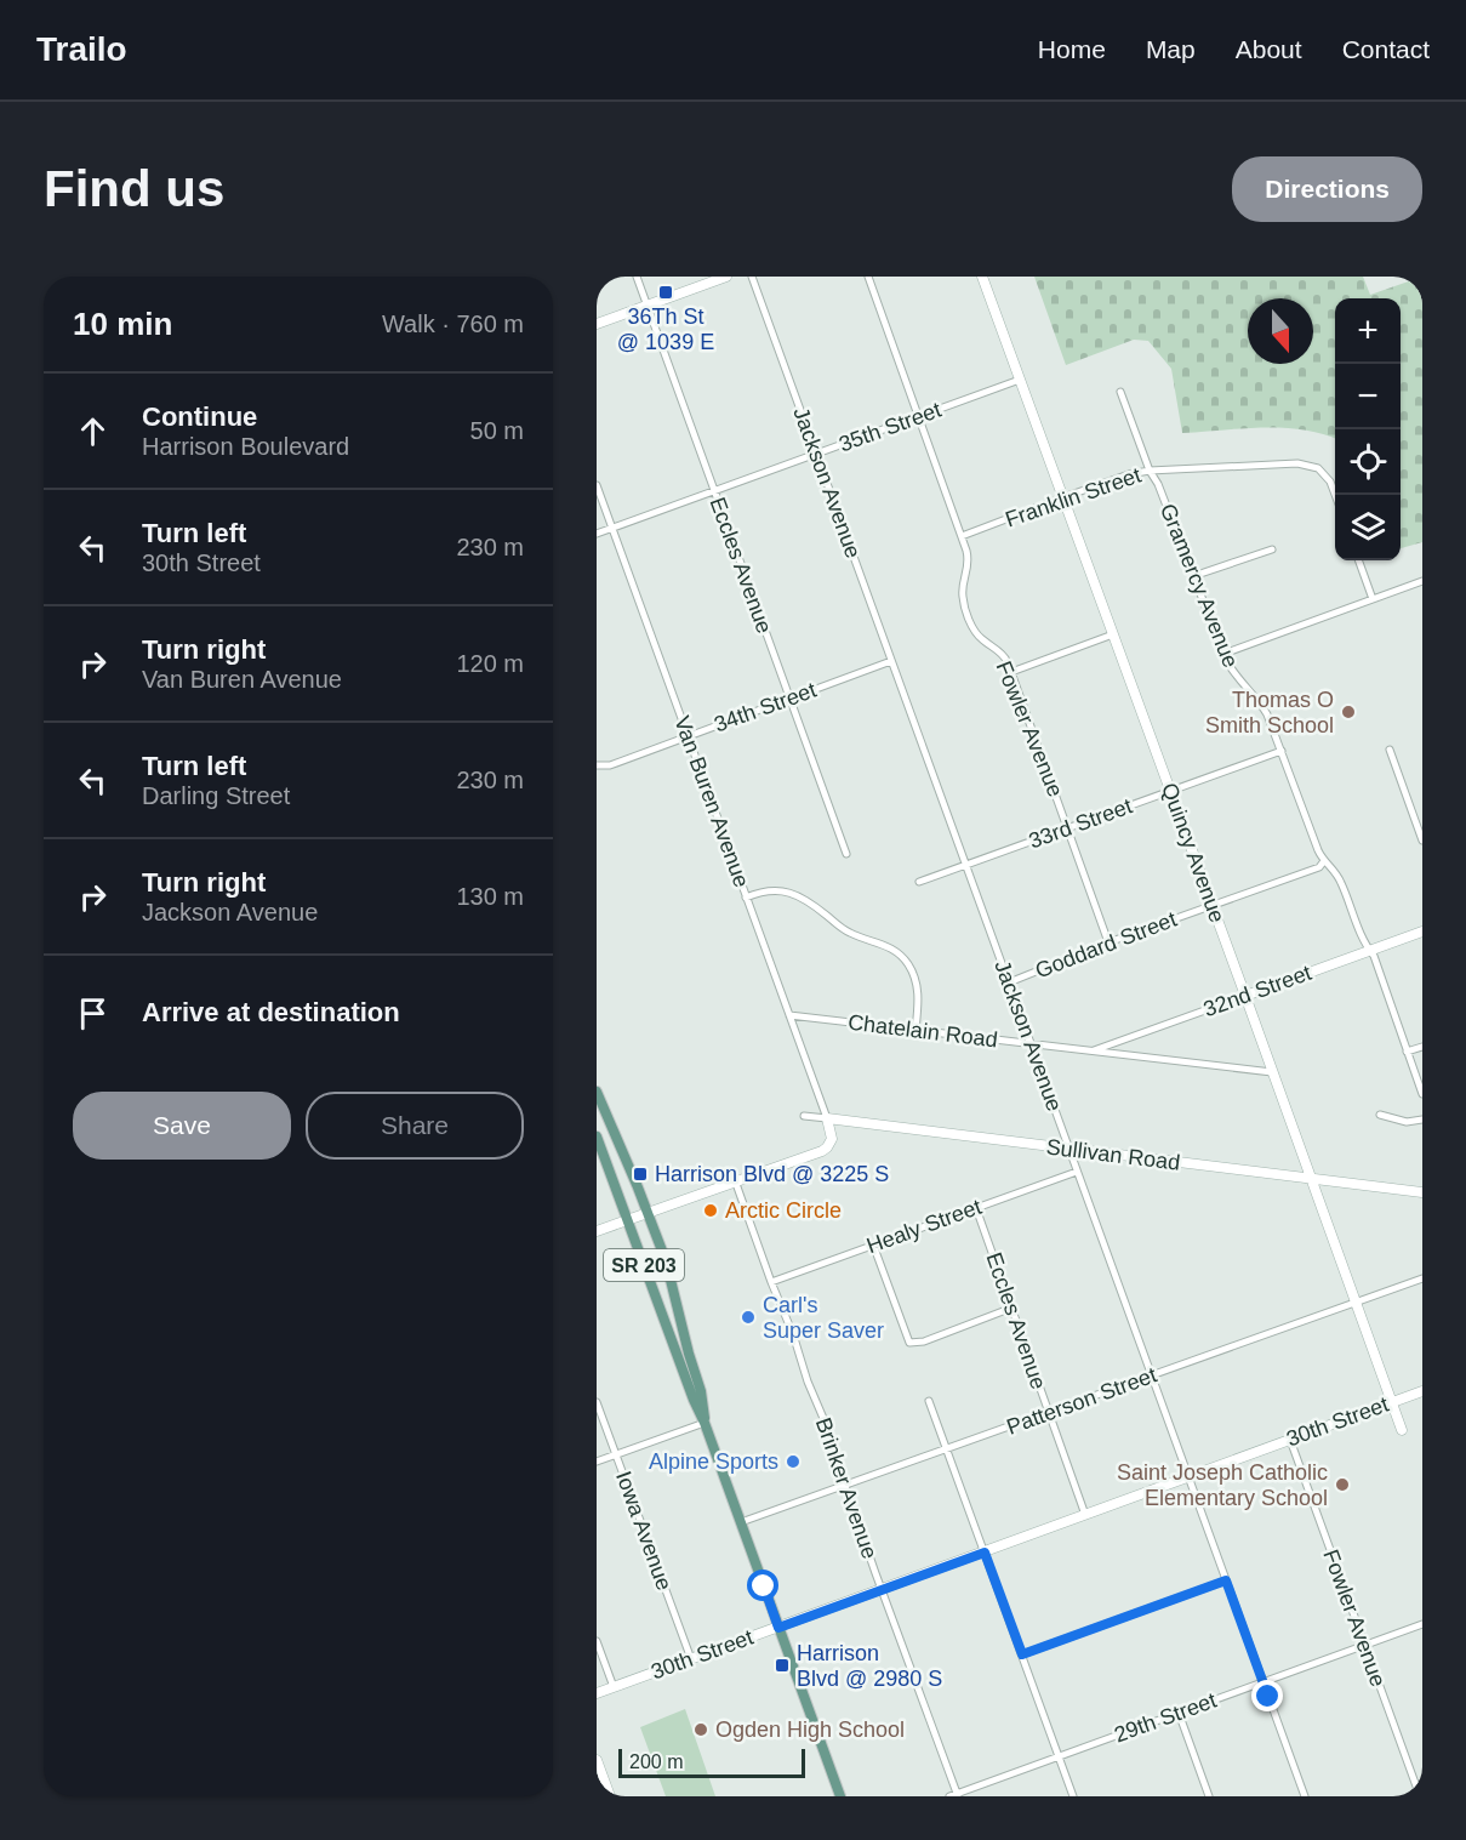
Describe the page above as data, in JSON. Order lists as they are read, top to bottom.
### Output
{
  "streets": {
    "main road": ["SR 203"],
    "street": [
      "35th Street",
      "Jackson Avenue",
      "Franklin Street",
      "Eccles Avenue",
      "Gramercy Avenue",
      "34th Street",
      "Fowler Avenue",
      "Van Buren Avenue",
      "33rd Street",
      "Quincy Avenue",
      "Goddard Street",
      "32nd Street",
      "Chatelain Road",
      "Sullivan Road",
      "Healy Street",
      "Patterson Street",
      "30th Street",
      "Brinker Avenue",
      "Iowa Avenue",
      "29th Street"
    ]
  },
  "crossings": [
    ["35th Street", "Jackson Avenue"],
    ["35th Street", "Eccles Avenue"],
    ["35th Street", "Fowler Avenue"],
    ["35th Street", "Van Buren Avenue"],
    ["35th Street", "Quincy Avenue"],
    ["Jackson Avenue", "34th Street"],
    ["Jackson Avenue", "33rd Street"],
    ["Jackson Avenue", "Goddard Street"],
    ["Jackson Avenue", "Chatelain Road"],
    ["Jackson Avenue", "Sullivan Road"],
    ["Jackson Avenue", "Healy Street"],
    ["Jackson Avenue", "Patterson Street"],
    ["Jackson Avenue", "30th Street"],
    ["Jackson Avenue", "29th Street"],
    ["Franklin Street", "Gramercy Avenue"],
    ["Franklin Street", "Fowler Avenue"],
    ["Franklin Street", "Quincy Avenue"],
    ["Eccles Avenue", "34th Street"],
    ["Eccles Avenue", "Healy Street"],
    ["Eccles Avenue", "Patterson Street"],
    ["Eccles Avenue", "30th Street"],
    ["Gramercy Avenue", "33rd Street"],
    ["Gramercy Avenue", "Goddard Street"],
    ["Gramercy Avenue", "32nd Street"],
    ["34th Street", "Van Buren Avenue"],
    ["Fowler Avenue", "33rd Street"],
    ["Fowler Avenue", "Goddard Street"],
    ["Fowler Avenue", "30th Street"],
    ["Fowler Avenue", "29th Street"],
    ["Van Buren Avenue", "Chatelain Road"],
    ["Van Buren Avenue", "Sullivan Road"],
    ["33rd Street", "Quincy Avenue"],
    ["Quincy Avenue", "Goddard Street"],
    ["Quincy Avenue", "32nd Street"],
    ["Quincy Avenue", "Chatelain Road"],
    ["Quincy Avenue", "Sullivan Road"],
    ["Quincy Avenue", "Patterson Street"],
    ["Quincy Avenue", "30th Street"],
    ["32nd Street", "Chatelain Road"],
    ["Healy Street", "Brinker Avenue"],
    ["SR 203", "Patterson Street"],
    ["SR 203", "30th Street"],
    ["Patterson Street", "Brinker Avenue"],
    ["30th Street", "Brinker Avenue"],
    ["30th Street", "Iowa Avenue"],
    ["Brinker Avenue", "29th Street"]
  ],
  "places": {
    "transit": ["36Th St @ 1039 E", "Harrison Blvd @ 3225 S", "Harrison Blvd @ 2980 S"],
    "other": [
      "Thomas O Smith School",
      "Arctic Circle",
      "Carl's Super Saver",
      "Alpine Sports",
      "Saint Joseph Catholic Elementary School",
      "Ogden High School"
    ]
  },
  "scale_bar": "200 m",
  "north": "bottom",
  "page": {
    "header": "Trailo",
    "nav": [
      "Home",
      "Map",
      "About",
      "Contact"
    ],
    "buttons": [
      "Directions",
      ["Save", "Share"]
    ],
    "title": "Find us",
    "heading": ["10 min", "Walk · 760 m"],
    "map_buttons": ["+", "−"],
    "list": [
      ["Continue", "Harrison Boulevard", "50 m"],
      ["Turn left", "30th Street", "230 m"],
      ["Turn right", "Van Buren Avenue", "120 m"],
      ["Turn left", "Darling Street", "230 m"],
      ["Turn right", "Jackson Avenue", "130 m"],
      "Arrive at destination"
    ],
    "scale": "200 m"
  }
}
